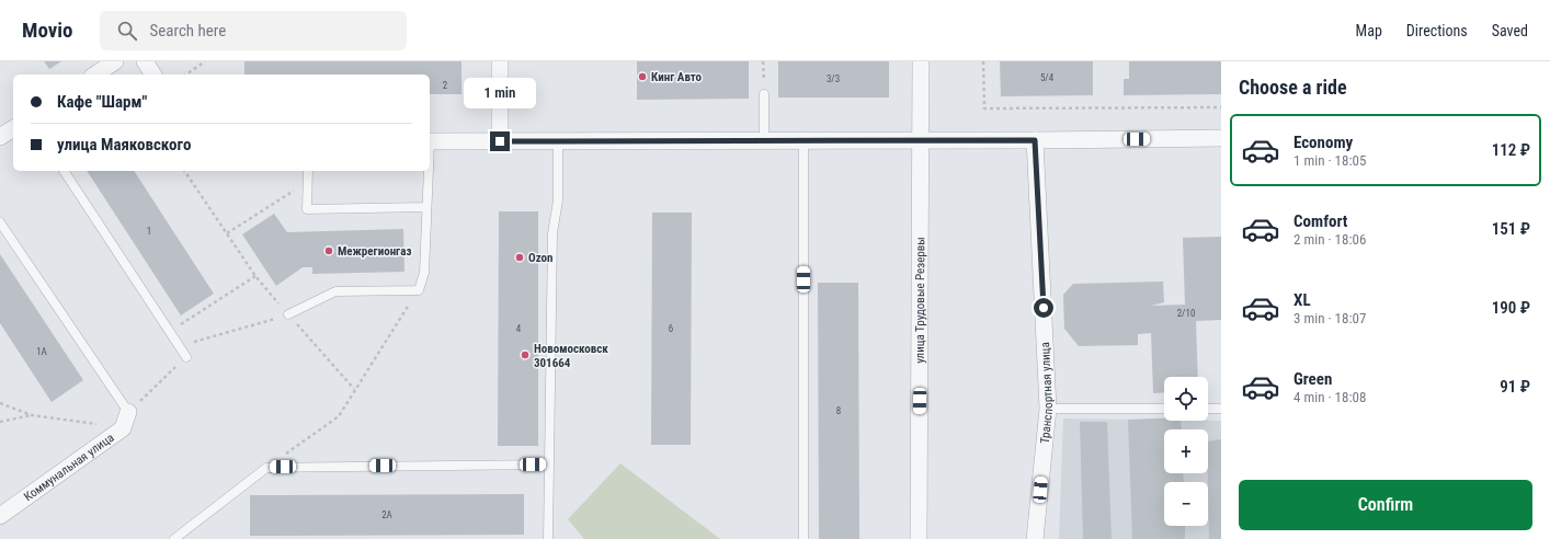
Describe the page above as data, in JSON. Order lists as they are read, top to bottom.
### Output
{
  "streets": {
    "street": ["улица Трудовые Резервы", "Транспортная улица", "Коммунальная улица"]
  },
  "places": [
    "Кинг Авто",
    "Межрегионгаз",
    "Ozon",
    "Новомосковск 301664"
  ],
  "house_numbers": [
    "5/4",
    "3/3",
    "2",
    "1",
    "2/10",
    "4",
    "6",
    "1А",
    "8",
    "2А"
  ],
  "page": {
    "header": "Movio",
    "search": "Search here",
    "nav": ["Map", "Directions", "Saved"],
    "heading": "Choose a ride",
    "banner": ["Кафе \"Шарм\"", "улица Маяковского"],
    "bubble": "1 min",
    "list": [
      {
        "name": "Economy",
        "note": "1 min · 18:05",
        "value": "112 ₽"
      },
      {
        "name": "Comfort",
        "note": "2 min · 18:06",
        "value": "151 ₽"
      },
      {
        "name": "XL",
        "note": "3 min · 18:07",
        "value": "190 ₽"
      },
      {
        "name": "Green",
        "note": "4 min · 18:08",
        "value": "91 ₽"
      }
    ],
    "map_buttons": ["+", "−"],
    "buttons": "Confirm"
  }
}
